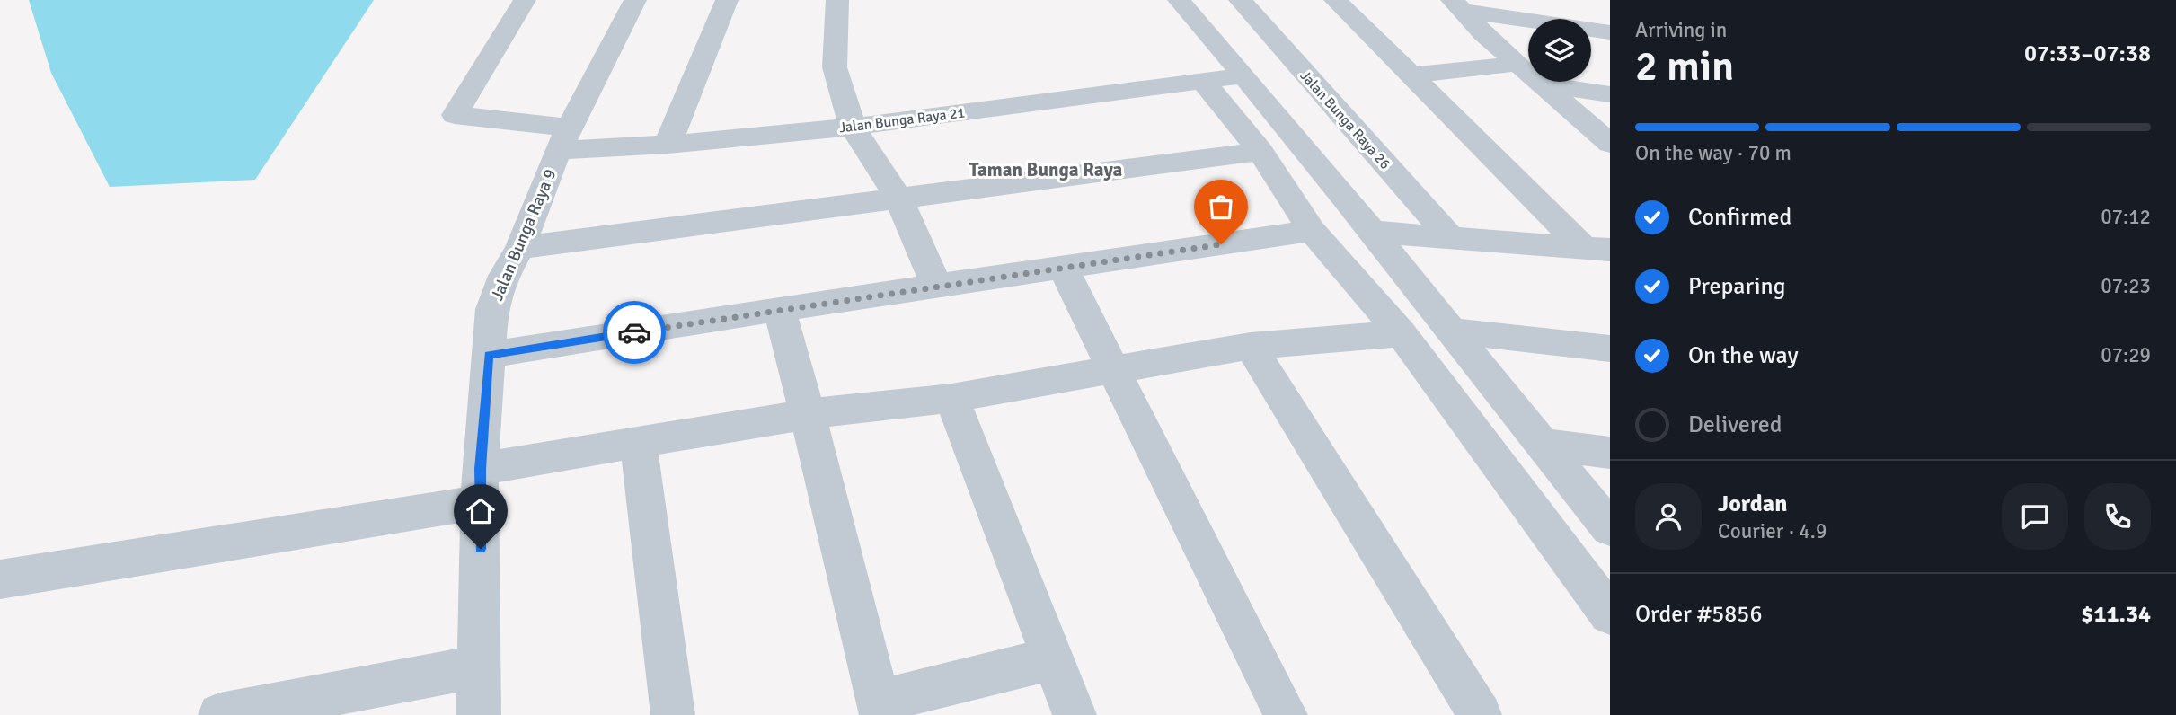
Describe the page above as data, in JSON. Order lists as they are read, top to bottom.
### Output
{
  "streets": {
    "street": ["Jalan Bunga Raya 21", "Jalan Bunga Raya 26", "Jalan Bunga Raya 9"]
  },
  "crossings": [
    ["Jalan Bunga Raya 21", "Jalan Bunga Raya 9"]
  ],
  "districts": ["Taman Bunga Raya"],
  "page": {
    "heading": ["2 min", "Arriving in", "07:33–07:38"],
    "panel": [
      "Jordan",
      "Courier · 4.9",
      "Order #5856",
      "$11.34"
    ],
    "bar": "On the way · 70 m",
    "list": [
      ["Confirmed", "07:12"],
      ["Preparing", "07:23"],
      ["On the way", "07:29"],
      "Delivered"
    ]
  }
}
